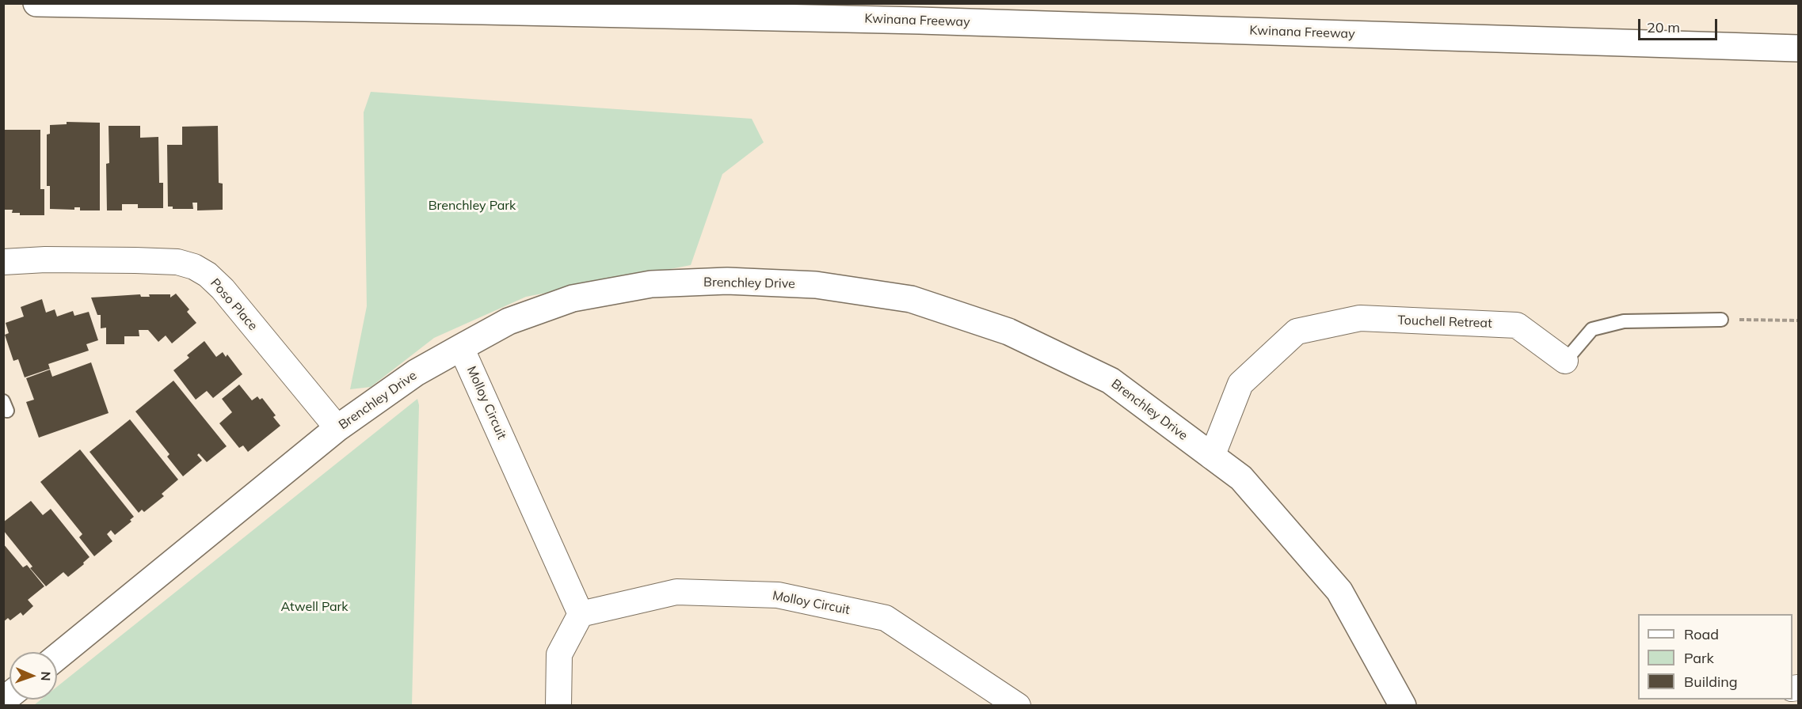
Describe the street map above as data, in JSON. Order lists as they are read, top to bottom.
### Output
{
  "streets": {
    "main road": ["Kwinana Freeway", "Brenchley Drive"],
    "street": ["Poso Place", "Touchell Retreat", "Molloy Circuit"]
  },
  "crossings": [
    ["Brenchley Drive", "Poso Place"],
    ["Brenchley Drive", "Touchell Retreat"],
    ["Brenchley Drive", "Molloy Circuit"]
  ],
  "parks": ["Brenchley Park", "Atwell Park"],
  "legend": ["Road", "Park", "Building"],
  "scale_bar": "20 m",
  "north": "right"
}
